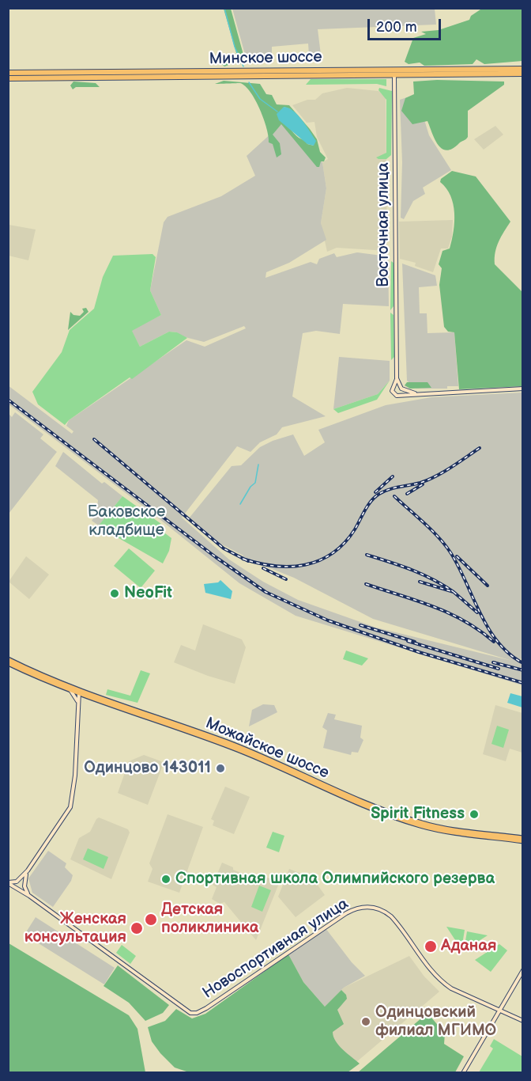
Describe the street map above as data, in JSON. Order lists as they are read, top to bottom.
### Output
{
  "streets": {
    "highway": ["Минское шоссе"],
    "main road": ["Восточная улица", "Можайское шоссе", "Новоспортивная улица"]
  },
  "crossings": [
    ["Минское шоссе", "Восточная улица"]
  ],
  "parks": ["Баковское кладбище"],
  "places": [
    "NeoFit",
    "Одинцово 143011",
    "Spirit Fitness",
    "Спортивная школа Олимпийского резерва",
    "Детская поликлиника",
    "Женская консультация",
    "Аданая",
    "Одинцовский филиал МГИМО"
  ],
  "scale_bar": "200 m"
}
